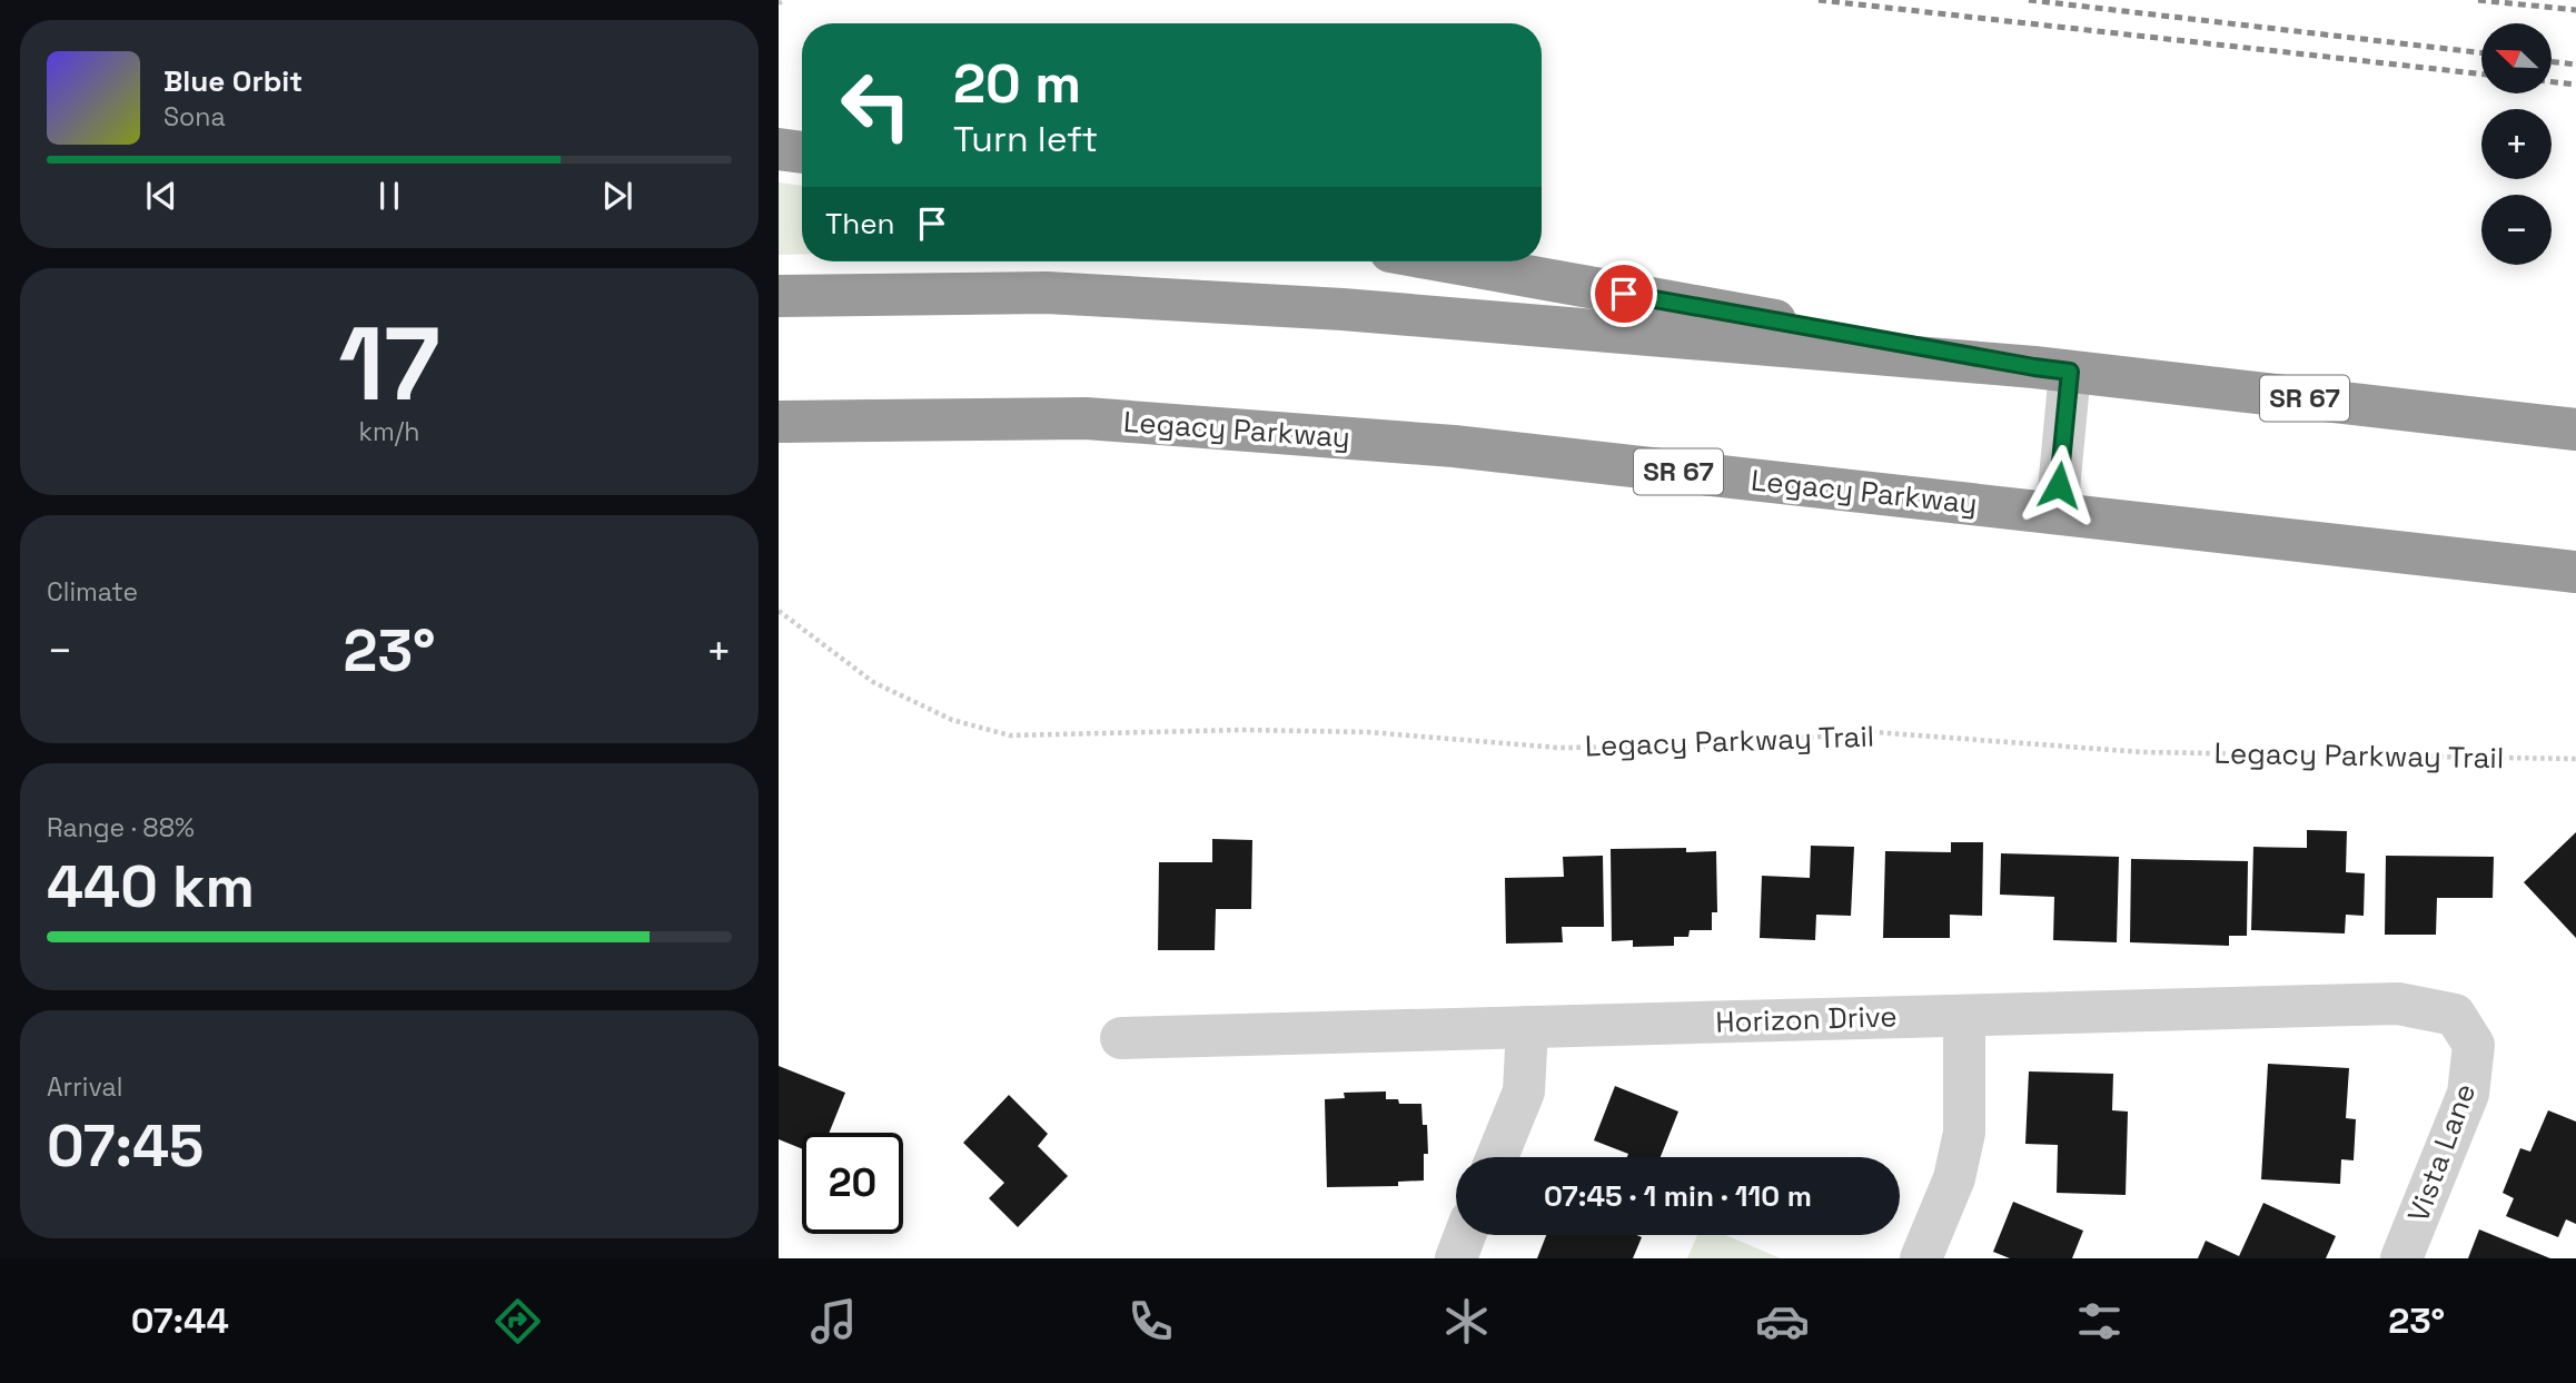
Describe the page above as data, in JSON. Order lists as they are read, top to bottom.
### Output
{
  "streets": {
    "highway": ["SR 67", "Legacy Parkway"],
    "street": ["Horizon Drive", "Vista Lane"],
    "path": ["Legacy Parkway Trail"]
  },
  "crossings": [
    ["Horizon Drive", "Vista Lane"]
  ],
  "north": "top left",
  "page": {
    "map_buttons": ["+", "−"],
    "turn": ["20 m", "Turn left"],
    "song": ["Blue Orbit", "Sona"],
    "then": "Then",
    "tile": [
      ["17", "km/h"],
      "Climate",
      ["Range · 88%", "440 km"],
      ["Arrival", "07:45"]
    ],
    "heat": ["−", "23°", "+"],
    "limit": "20",
    "trip": "07:45 · 1 min · 110 m",
    "tabs": ["07:44", "23°"]
  }
}
